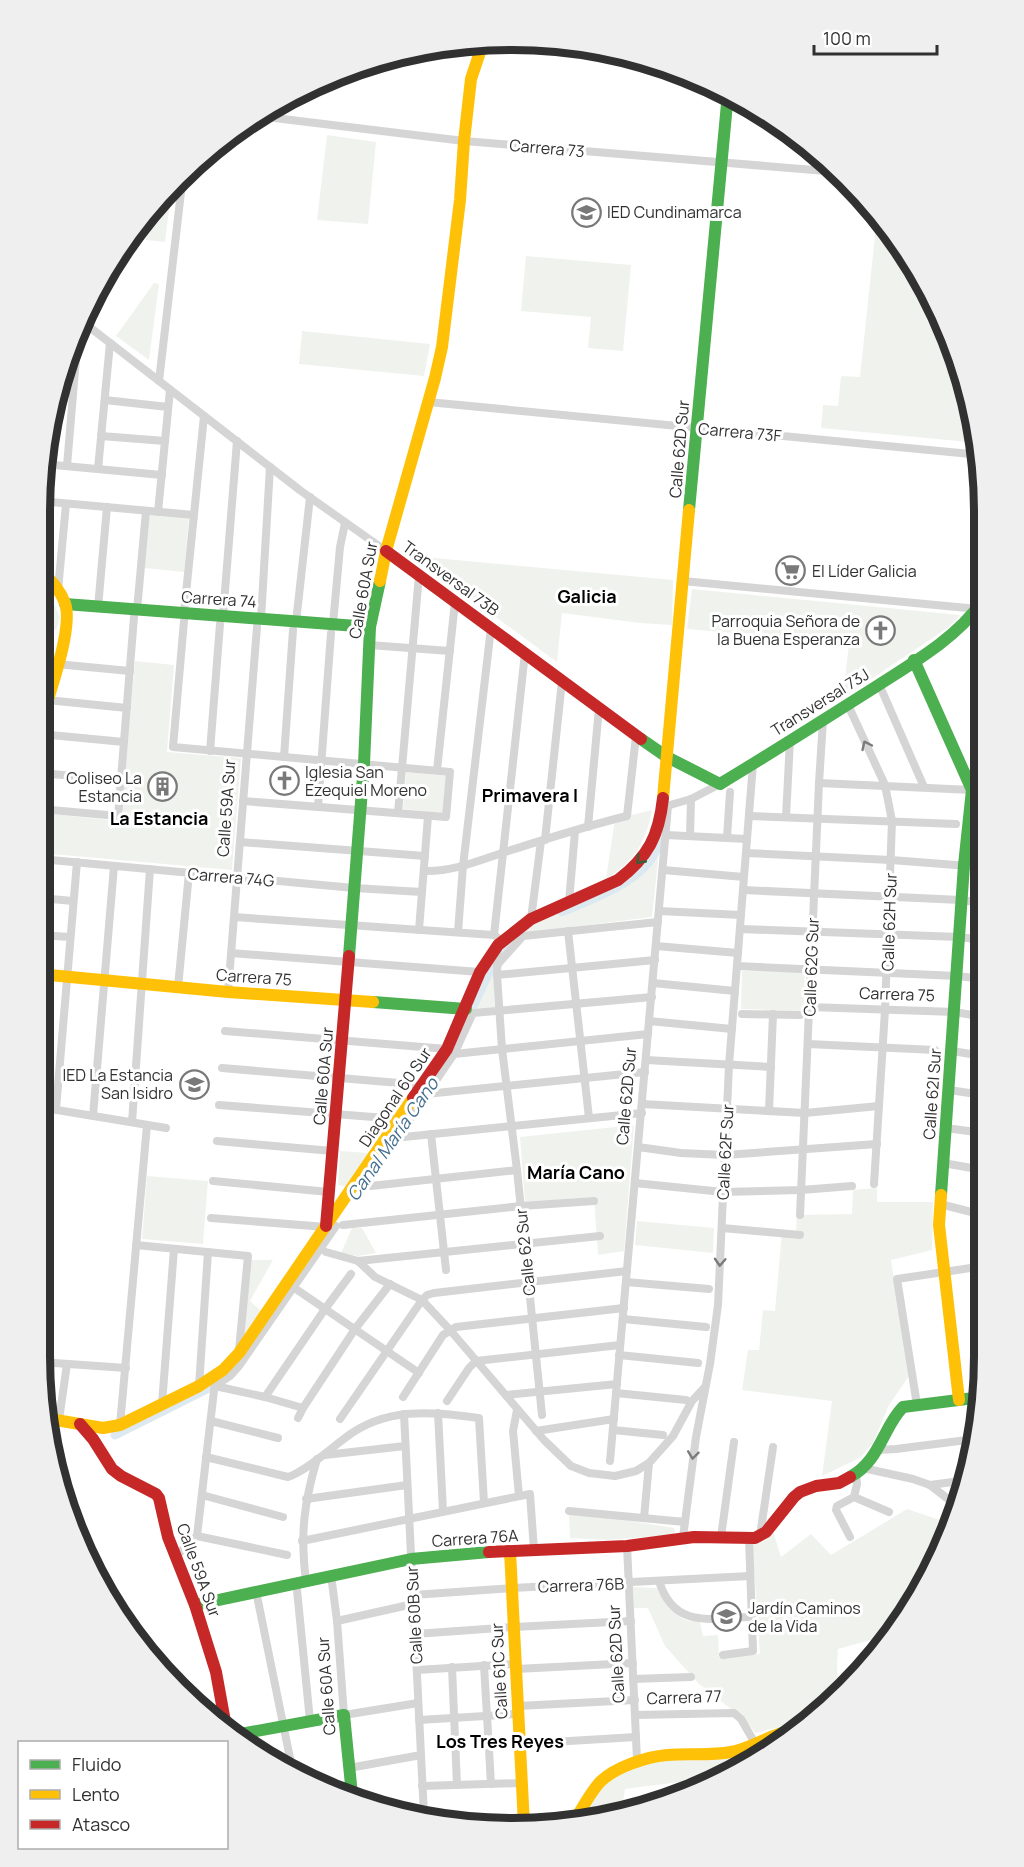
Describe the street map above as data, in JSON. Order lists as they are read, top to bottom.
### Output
{
  "streets": {
    "street": [
      "Carrera 73",
      "Carrera 73F",
      "Calle 62D Sur",
      "Transversal 73B",
      "Calle 60A Sur",
      "Carrera 74",
      "Transversal 73J",
      "Calle 59A Sur",
      "Carrera 74G",
      "Calle 62H Sur",
      "Calle 62G Sur",
      "Carrera 75",
      "Calle 62I Sur",
      "Diagonal 60 Sur",
      "Calle 62F Sur",
      "Calle 62 Sur",
      "Carrera 76A",
      "Carrera 76B",
      "Calle 60B Sur",
      "Calle 61C Sur",
      "Carrera 77"
    ]
  },
  "crossings": [
    ["Carrera 73", "Calle 62D Sur"],
    ["Carrera 73", "Calle 60A Sur"],
    ["Carrera 73F", "Calle 62D Sur"],
    ["Carrera 73F", "Calle 60A Sur"],
    ["Calle 62D Sur", "Transversal 73B"],
    ["Calle 62D Sur", "Transversal 73J"],
    ["Calle 62D Sur", "Carrera 75"],
    ["Calle 62D Sur", "Carrera 76A"],
    ["Calle 62D Sur", "Carrera 76B"],
    ["Calle 62D Sur", "Carrera 77"],
    ["Transversal 73B", "Calle 60A Sur"],
    ["Transversal 73B", "Transversal 73J"],
    ["Transversal 73B", "Calle 59A Sur"],
    ["Transversal 73B", "Calle 62 Sur"],
    ["Calle 60A Sur", "Carrera 74"],
    ["Calle 60A Sur", "Carrera 74G"],
    ["Calle 60A Sur", "Carrera 75"],
    ["Calle 60A Sur", "Diagonal 60 Sur"],
    ["Calle 60A Sur", "Carrera 76A"],
    ["Calle 60A Sur", "Carrera 76B"],
    ["Carrera 74", "Calle 59A Sur"],
    ["Transversal 73J", "Calle 62H Sur"],
    ["Transversal 73J", "Calle 62G Sur"],
    ["Transversal 73J", "Calle 62F Sur"],
    ["Calle 59A Sur", "Carrera 74G"],
    ["Calle 59A Sur", "Carrera 75"],
    ["Calle 59A Sur", "Carrera 76A"],
    ["Calle 62H Sur", "Carrera 75"],
    ["Calle 62G Sur", "Carrera 75"],
    ["Carrera 75", "Calle 62I Sur"],
    ["Carrera 75", "Diagonal 60 Sur"],
    ["Carrera 75", "Calle 62 Sur"],
    ["Diagonal 60 Sur", "Calle 62 Sur"],
    ["Calle 62F Sur", "Carrera 76A"],
    ["Carrera 76A", "Calle 60B Sur"],
    ["Carrera 76A", "Calle 61C Sur"],
    ["Carrera 76B", "Calle 60B Sur"],
    ["Carrera 76B", "Calle 61C Sur"],
    ["Calle 60B Sur", "Carrera 77"],
    ["Calle 61C Sur", "Carrera 77"]
  ],
  "districts": [
    "Galicia",
    "Primavera I",
    "La Estancia",
    "María Cano",
    "Los Tres Reyes"
  ],
  "water": ["Canal María Cano"],
  "places": {
    "school or university": ["IED Cundinamarca", "IED La Estancia San Isidro", "Jardín Caminos de la Vida"],
    "supermarket": ["El Líder Galicia"],
    "church": ["Parroquia Señora de la Buena Esperanza", "Iglesia San Ezequiel Moreno"],
    "building": ["Coliseo La Estancia"]
  },
  "legend": ["Fluido", "Lento", "Atasco"],
  "scale_bar": "100 m"
}
